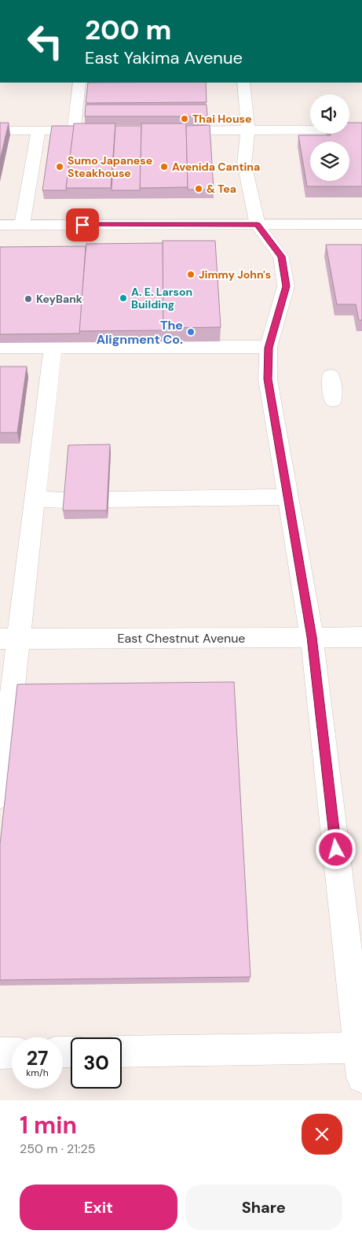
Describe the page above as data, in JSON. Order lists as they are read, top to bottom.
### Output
{
  "streets": {
    "street": ["East Chestnut Avenue"]
  },
  "places": [
    "Thai House",
    "Sumo Japanese Steakhouse",
    "Avenida Cantina",
    "& Tea",
    "Jimmy John's",
    "A. E. Larson Building",
    "KeyBank",
    "The Alignment Co."
  ],
  "page": {
    "turn": ["200 m", "East Yakima Avenue"],
    "speed": "27 km/h",
    "limit": "30",
    "heading": ["1 min", "250 m · 21:25"],
    "buttons": ["Exit", "Share"]
  }
}
